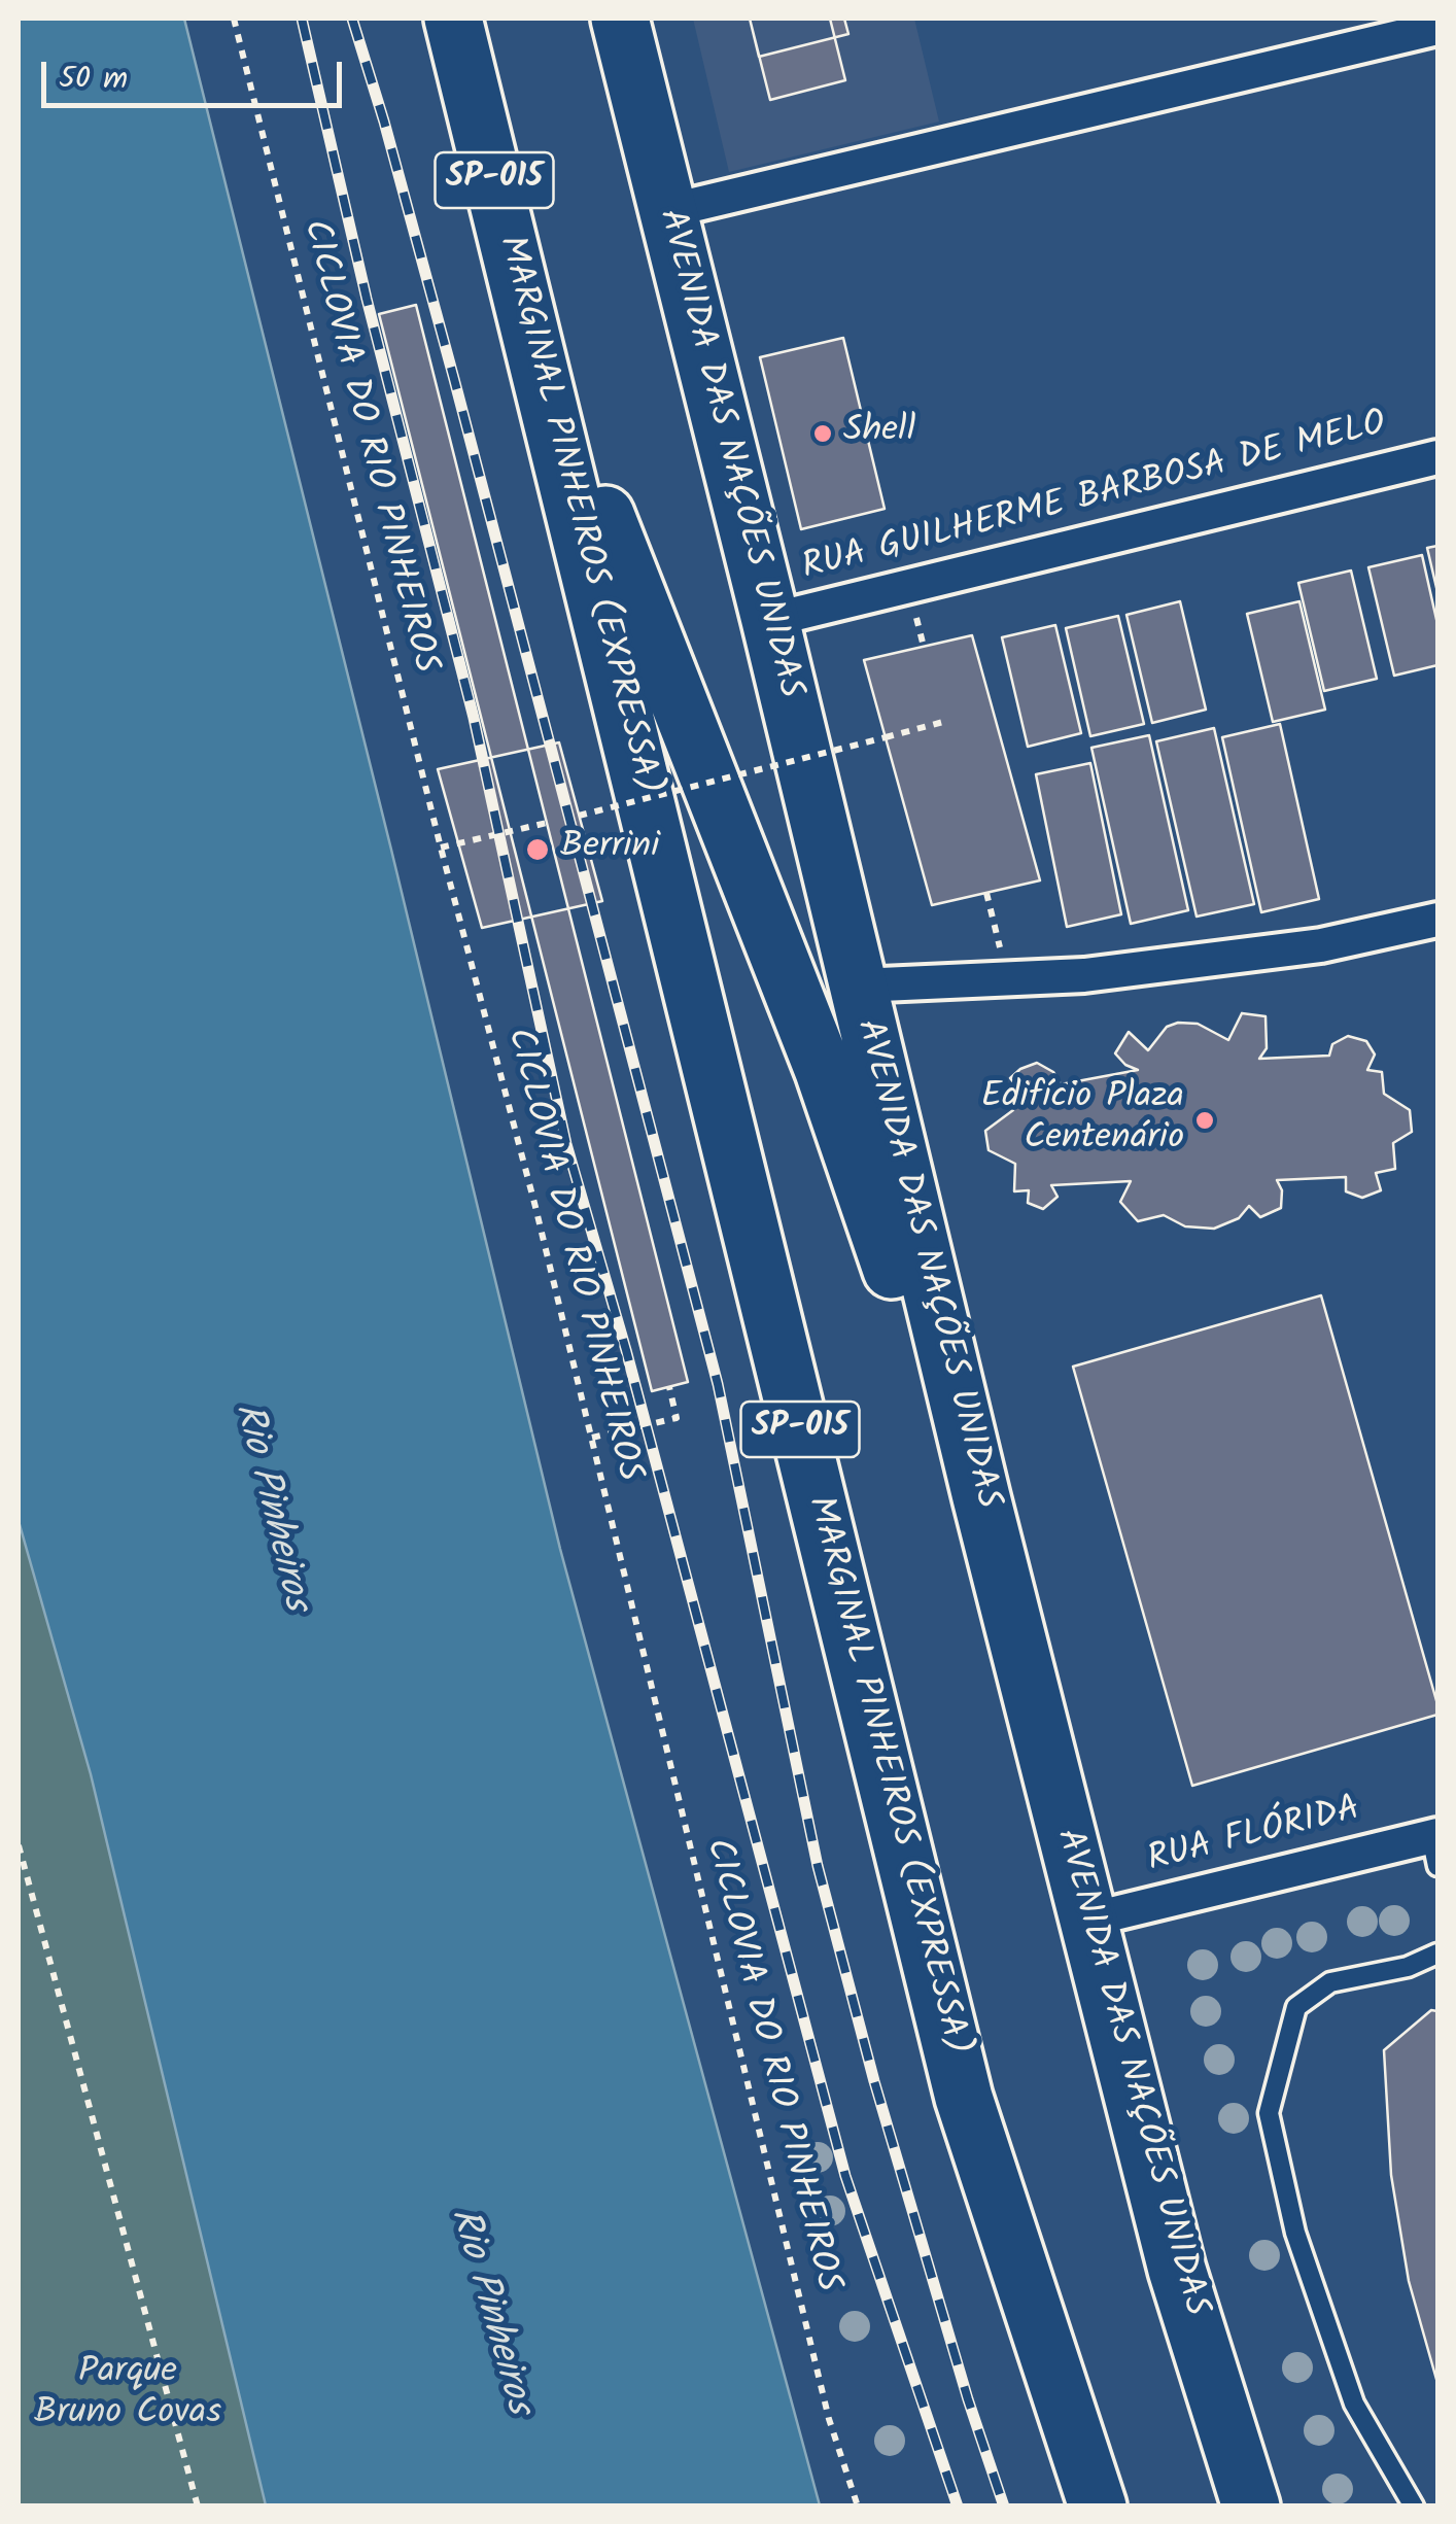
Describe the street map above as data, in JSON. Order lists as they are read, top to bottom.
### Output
{
  "streets": {
    "highway": ["SP-015", "AVENIDA DAS NAÇÕES UNIDAS", "MARGINAL PINHEIROS (EXPRESSA)"],
    "street": ["RUA GUILHERME BARBOSA DE MELO", "RUA FLÓRIDA"],
    "path": ["CICLOVIA DO RIO PINHEIROS"]
  },
  "crossings": [
    ["AVENIDA DAS NAÇÕES UNIDAS", "RUA GUILHERME BARBOSA DE MELO"],
    ["AVENIDA DAS NAÇÕES UNIDAS", "RUA FLÓRIDA"]
  ],
  "water": ["Rio Pinheiros"],
  "parks": ["Parque Bruno Covas"],
  "places": ["Shell", "Berrini", "Edifício Plaza Centenário"],
  "scale_bar": "50 m"
}
